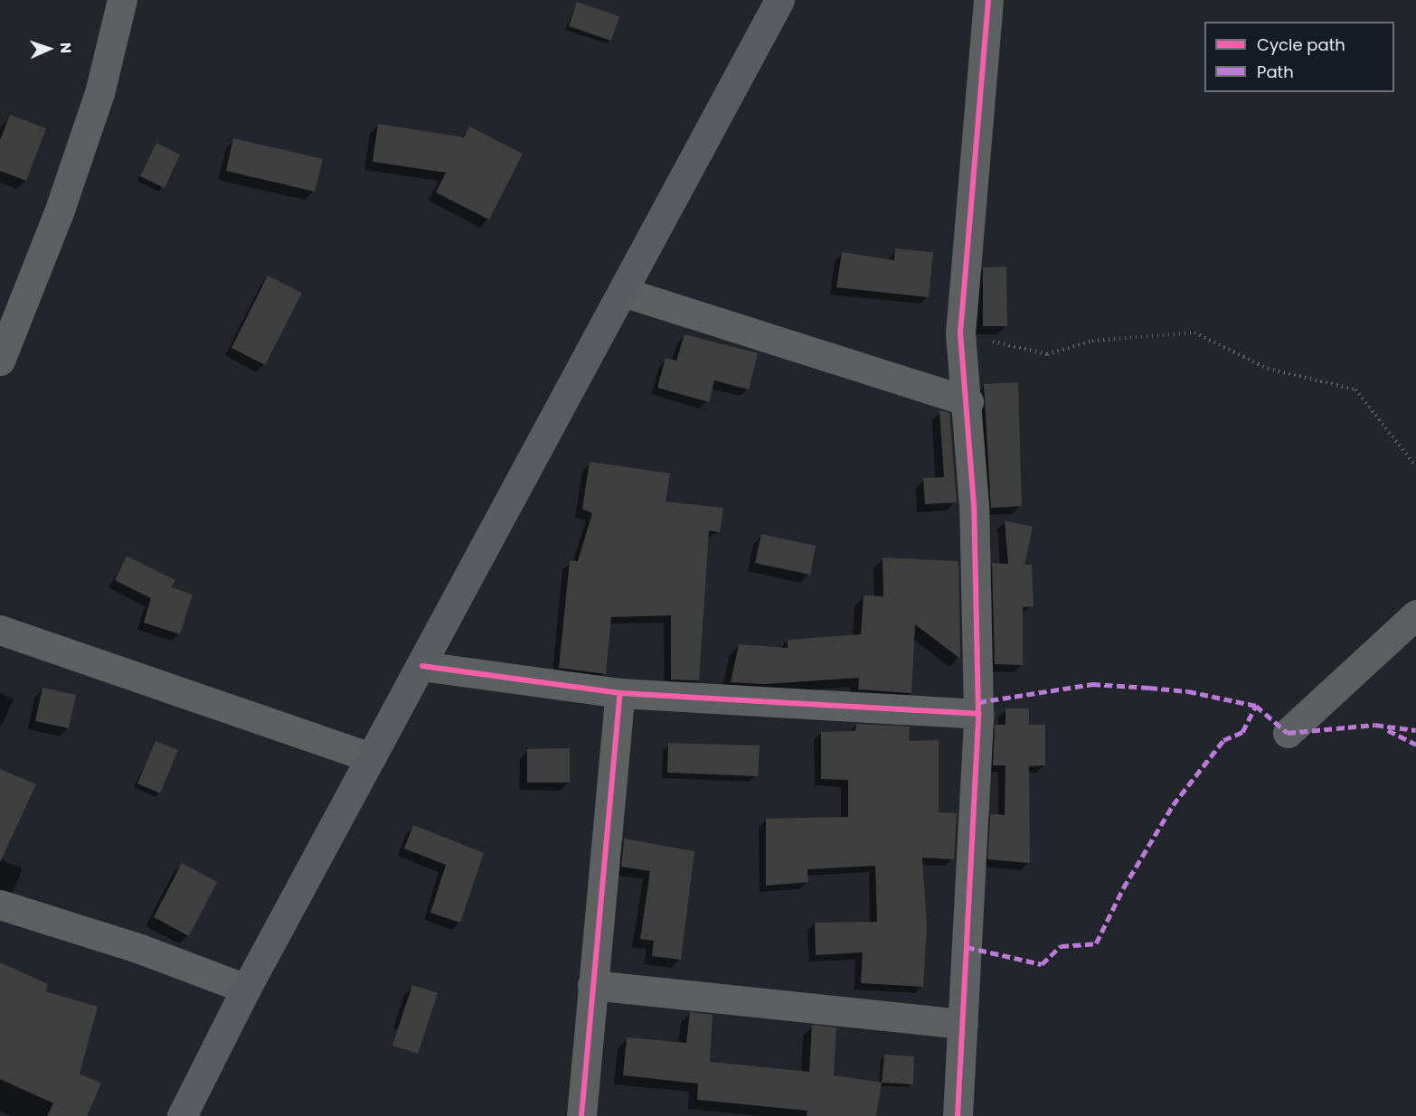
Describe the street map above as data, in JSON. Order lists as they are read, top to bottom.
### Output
{
  "legend": ["Cycle path", "Path"],
  "north": "right"
}
